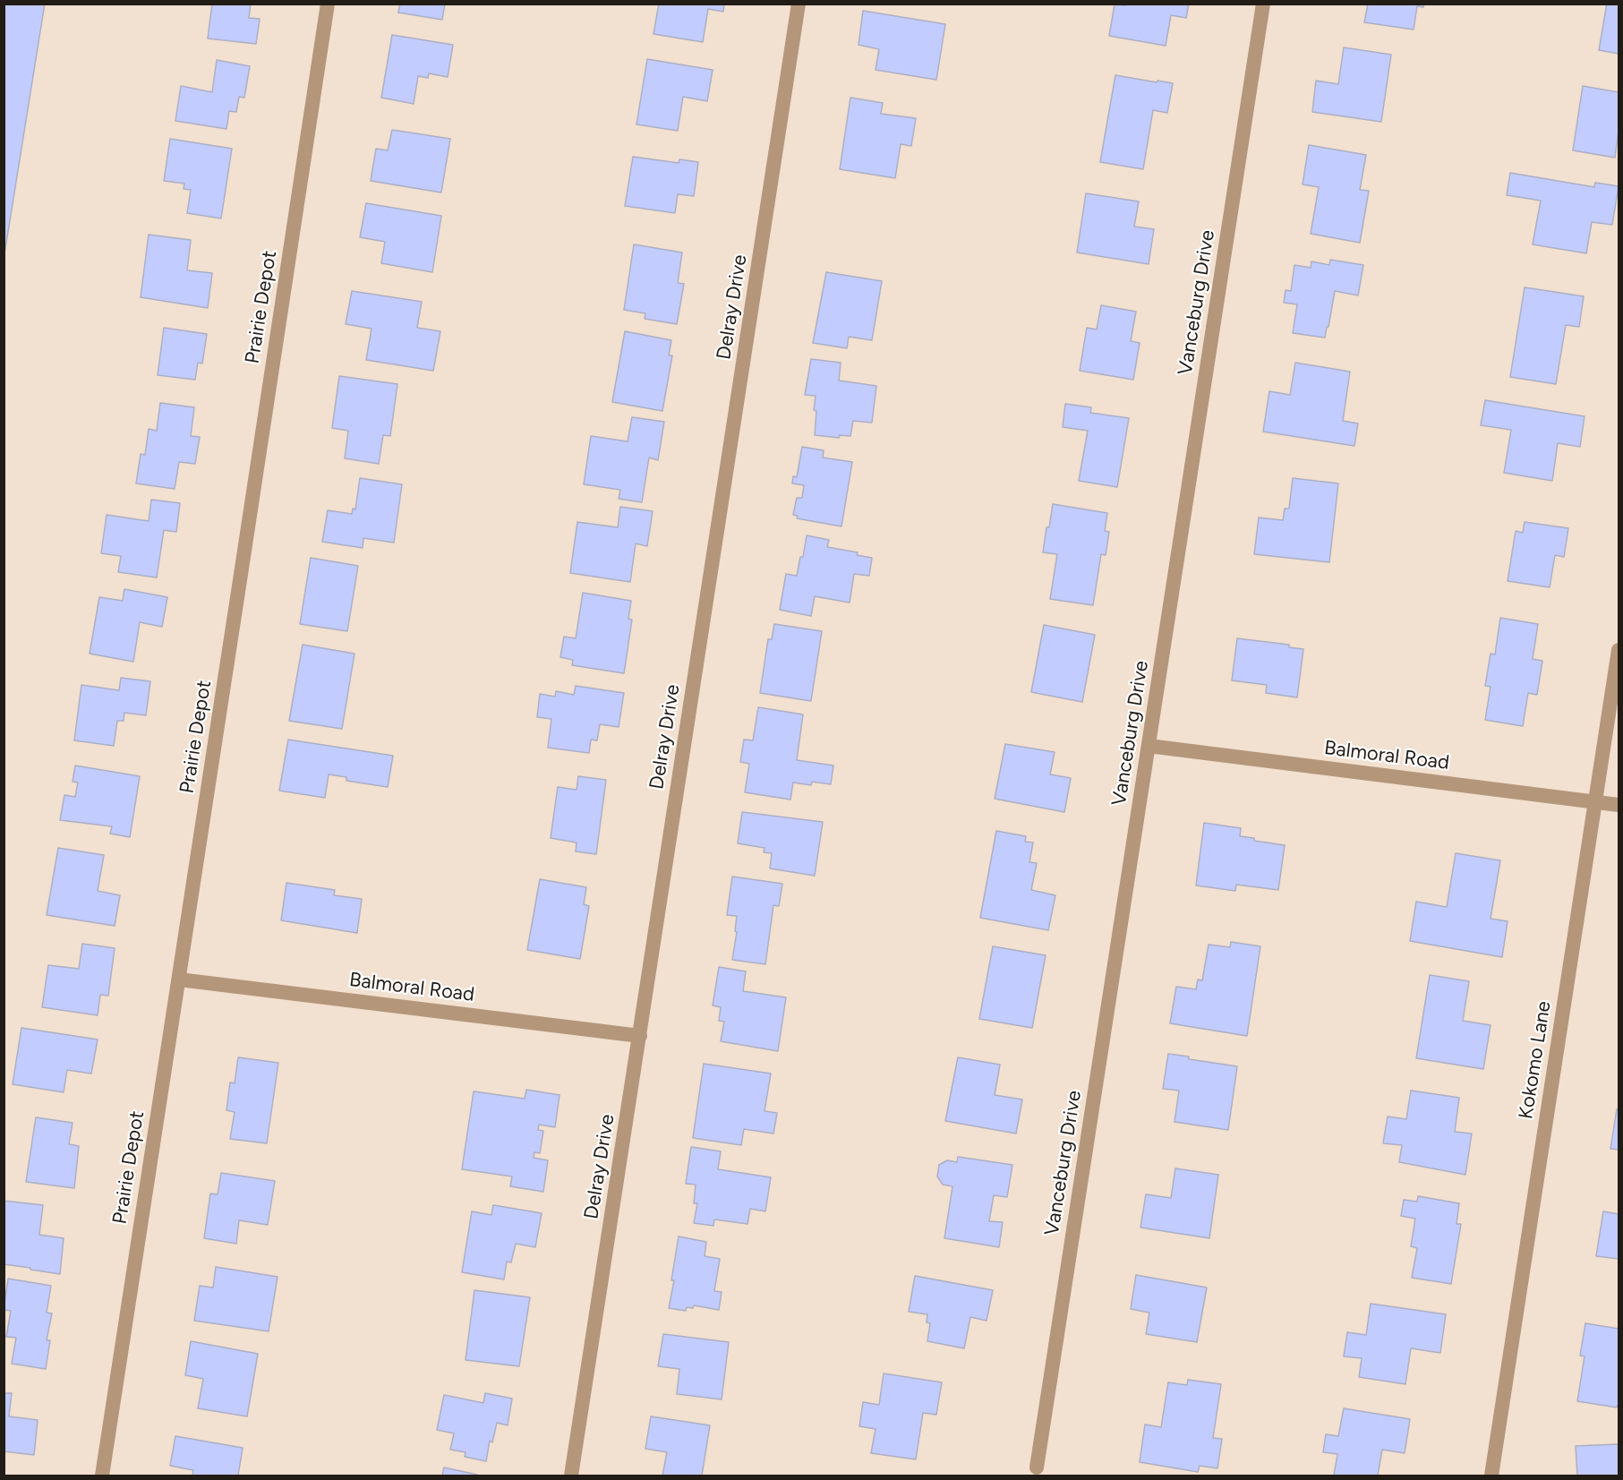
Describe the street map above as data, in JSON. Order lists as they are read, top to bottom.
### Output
{
  "streets": {
    "street": [
      "Vanceburg Drive",
      "Prairie Depot",
      "Delray Drive",
      "Balmoral Road",
      "Kokomo Lane"
    ]
  },
  "crossings": [
    ["Vanceburg Drive", "Balmoral Road"],
    ["Prairie Depot", "Balmoral Road"],
    ["Delray Drive", "Balmoral Road"],
    ["Balmoral Road", "Kokomo Lane"]
  ]
}
